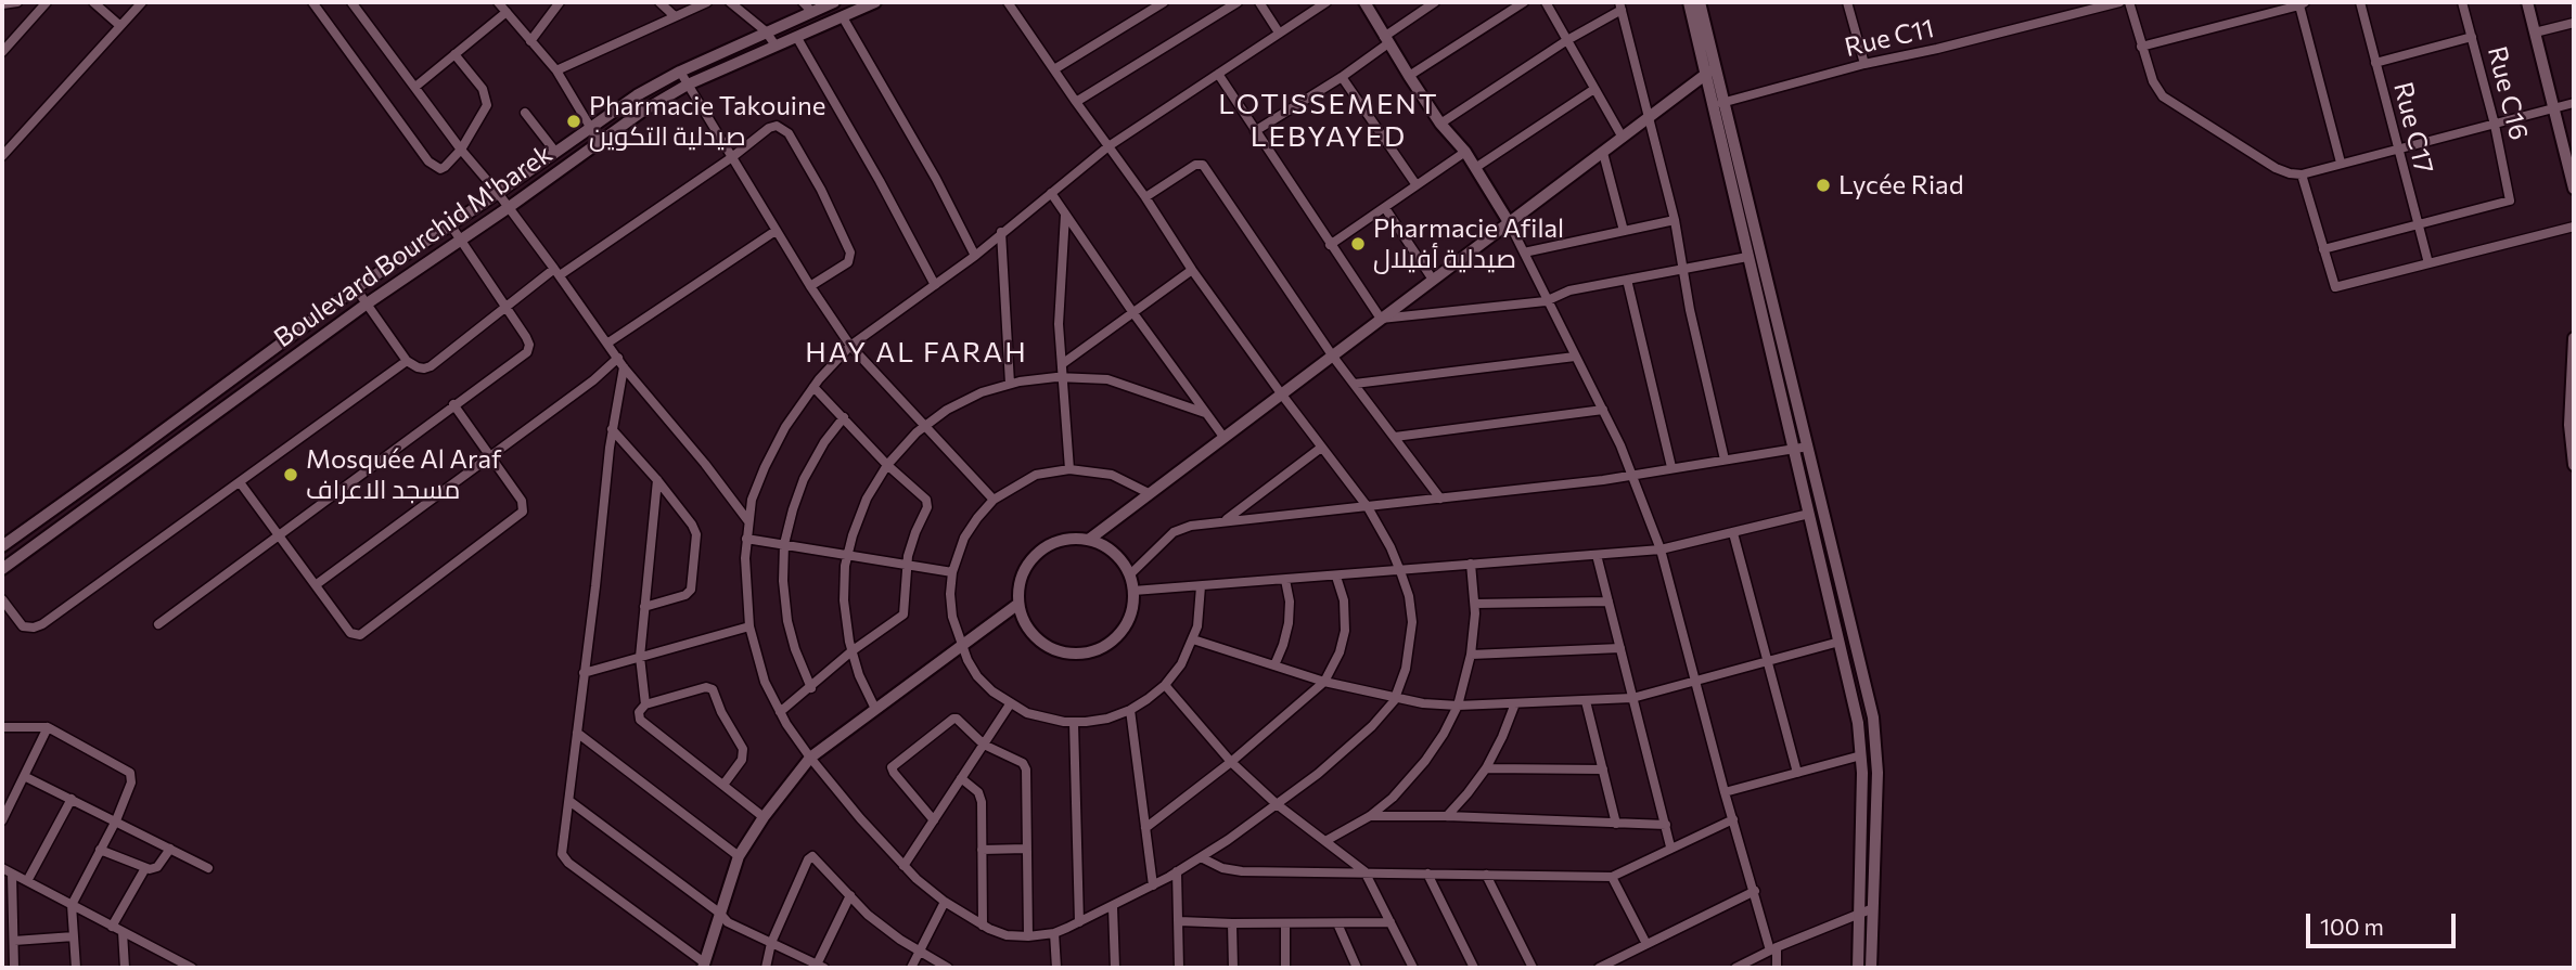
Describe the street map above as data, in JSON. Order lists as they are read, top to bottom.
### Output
{
  "streets": {
    "main road": ["Boulevard Bourchid M'barek"],
    "street": ["Rue C11", "Rue C16", "Rue C17"]
  },
  "crossings": [
    ["Rue C16", "Rue C17"]
  ],
  "districts": ["LOTISSEMENT LEBYAYED", "HAY AL FARAH"],
  "places": [
    "Pharmacie Takouine صيدلية التكوين",
    "Lycée Riad",
    "Pharmacie Afilal صيدلية أفيلال",
    "Mosquée Al Araf مسجد الاعراف"
  ],
  "scale_bar": "100 m"
}
